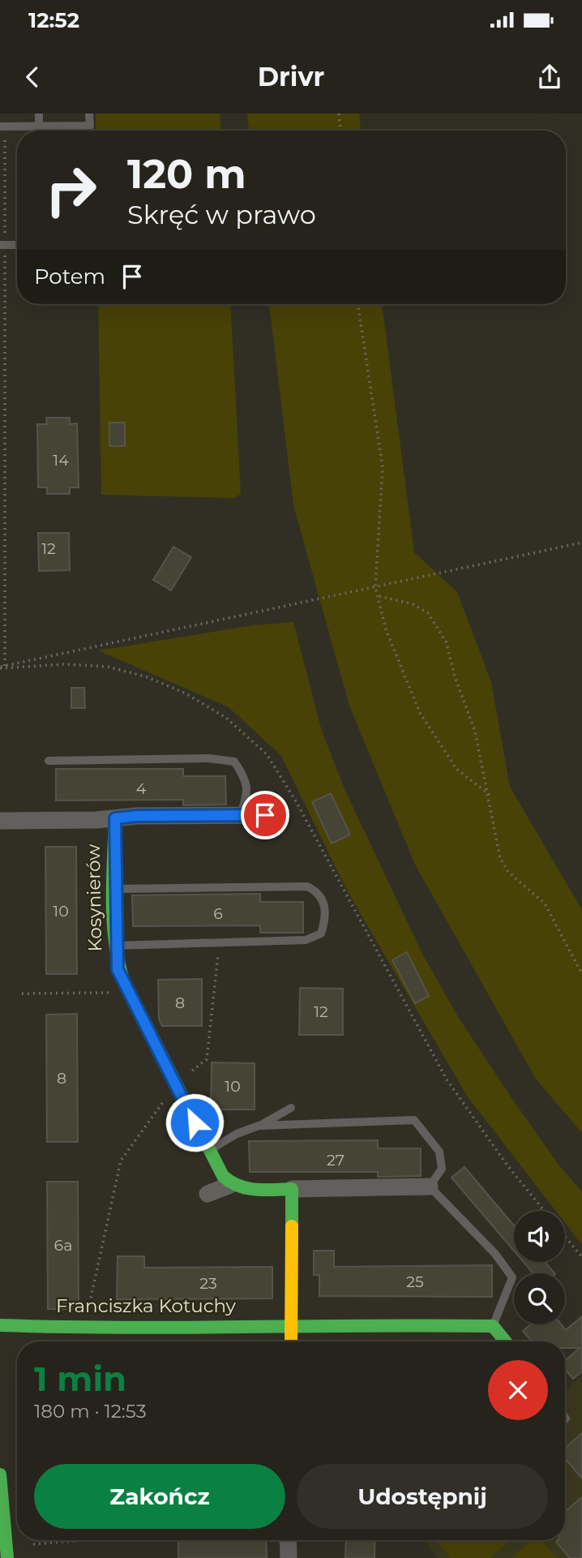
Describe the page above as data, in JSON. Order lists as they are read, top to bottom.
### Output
{
  "streets": {
    "street": ["Kosynierów", "Franciszka Kotuchy"]
  },
  "house_numbers": [
    "14",
    "12",
    "4",
    "10",
    "6",
    "8",
    "12",
    "8",
    "10",
    "27",
    "6a",
    "25",
    "23"
  ],
  "page": {
    "status": "12:52",
    "header": "Drivr",
    "turn": ["120 m", "Skręć w prawo"],
    "then": "Potem",
    "heading": ["1 min", "180 m · 12:53"],
    "buttons": ["Zakończ", "Udostępnij"]
  }
}
